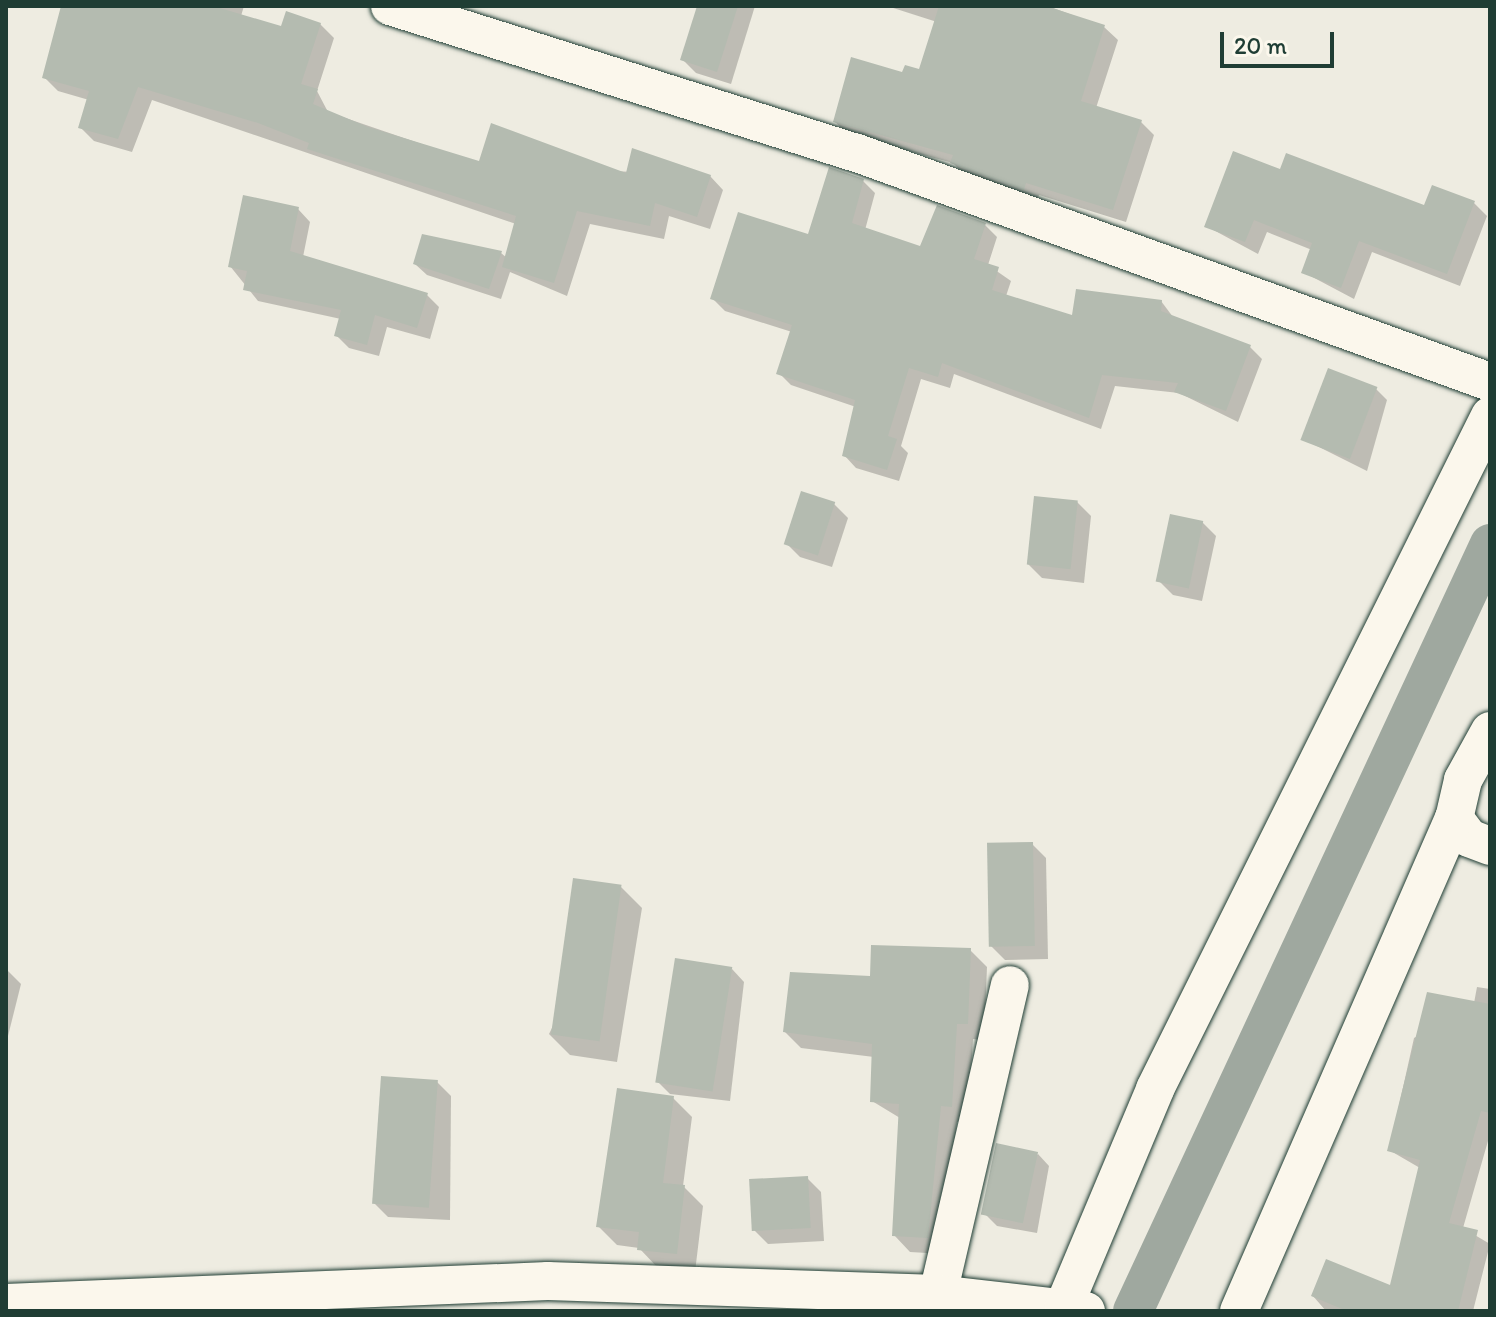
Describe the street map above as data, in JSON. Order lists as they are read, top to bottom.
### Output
{
  "scale_bar": "20 m"
}
